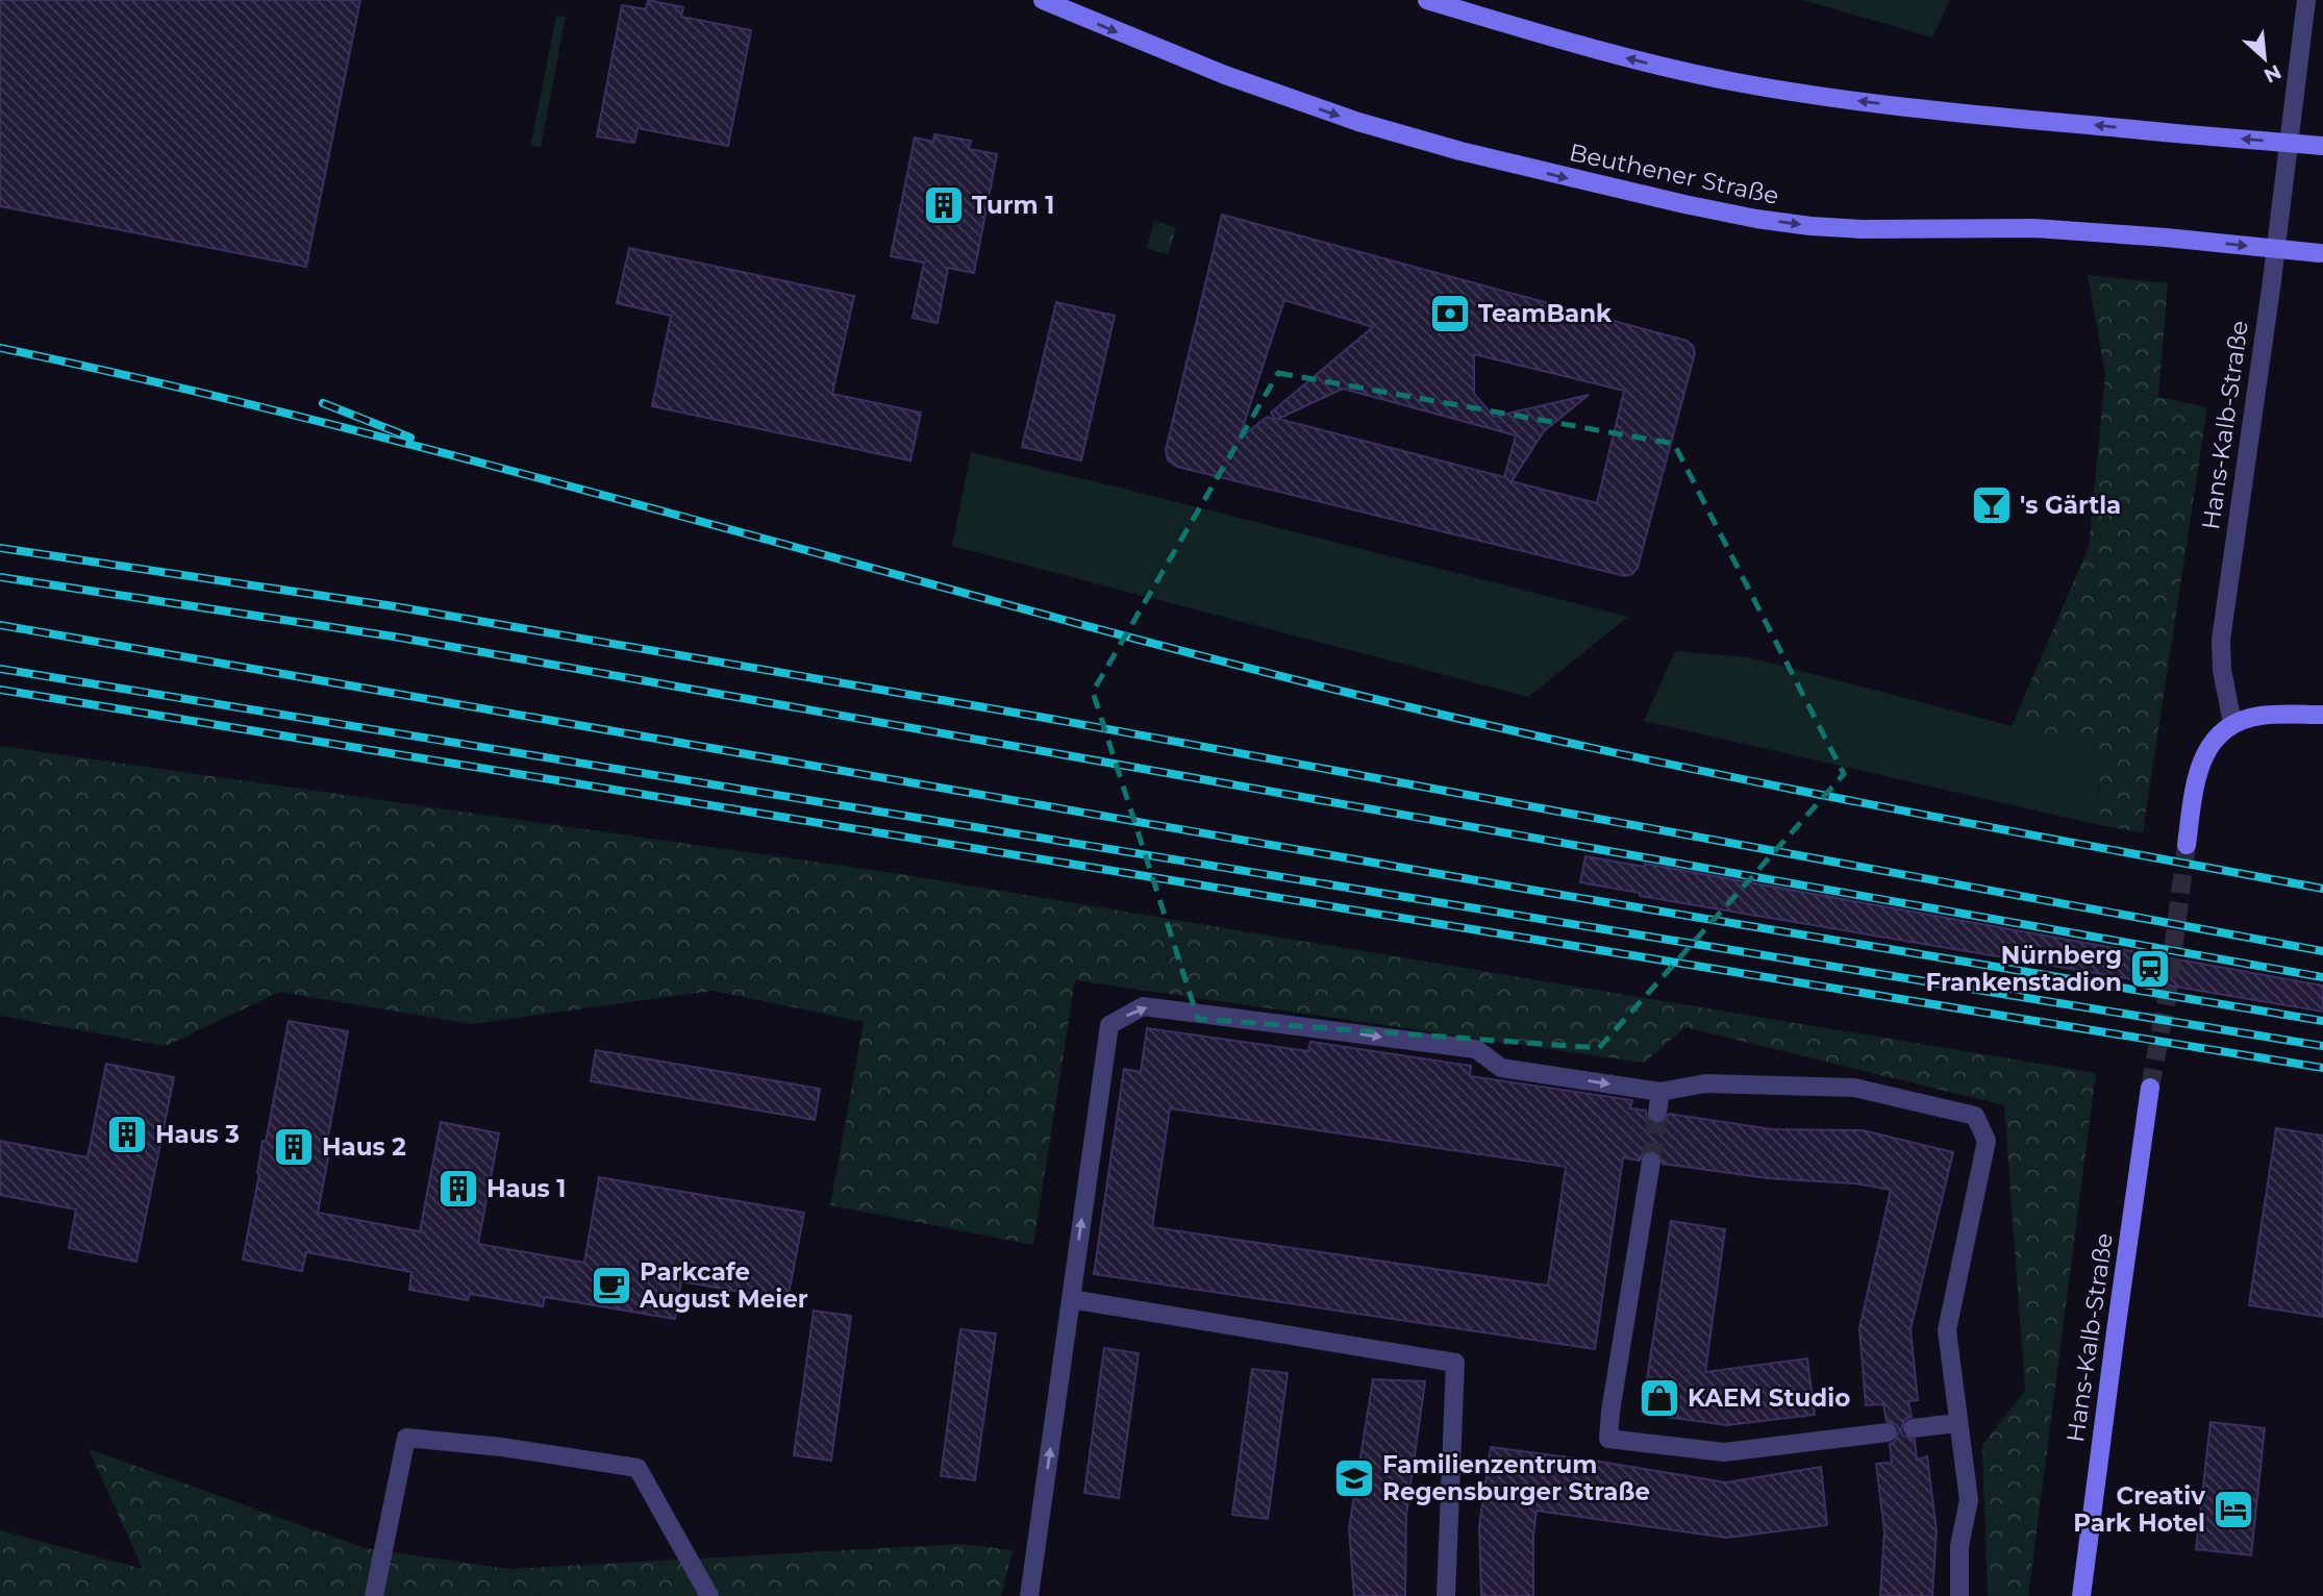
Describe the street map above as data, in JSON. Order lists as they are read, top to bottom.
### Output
{
  "streets": {
    "main road": ["Beuthener Straße", "Hans-Kalb-Straße"]
  },
  "places": {
    "building": [
      "Turm 1",
      "Haus 3",
      "Haus 2",
      "Haus 1"
    ],
    "bank": ["TeamBank"],
    "bar": ["'s Gärtla"],
    "station": ["Nürnberg Frankenstadion"],
    "cafe": ["Parkcafe August Meier"],
    "shop": ["KAEM Studio"],
    "school or university": ["Familienzentrum Regensburger Straße"],
    "hotel": ["Creativ Park Hotel"]
  },
  "north": "bottom right"
}
